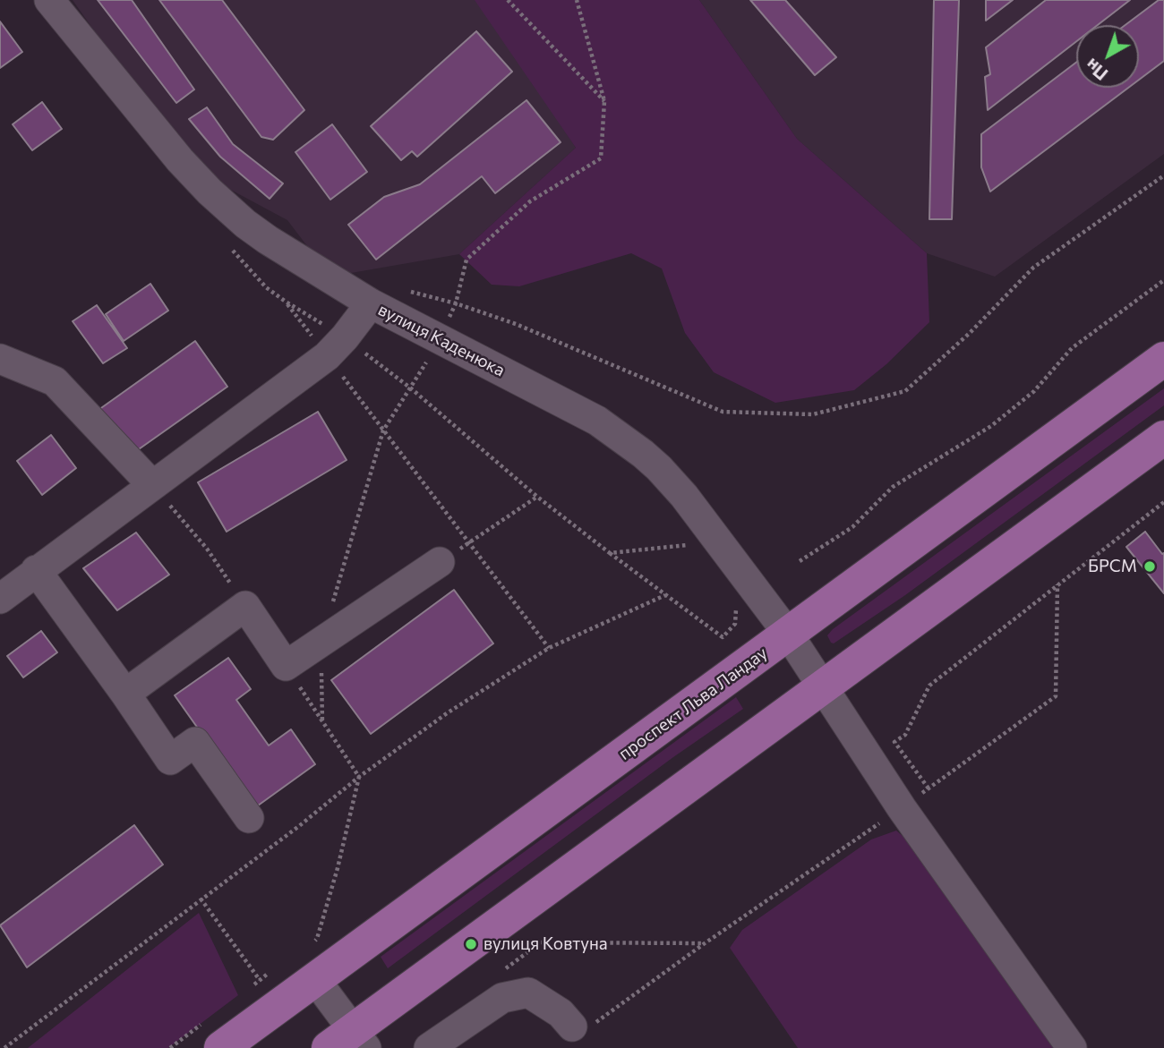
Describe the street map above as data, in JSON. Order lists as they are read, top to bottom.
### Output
{
  "streets": {
    "main road": ["проспект Льва Ландау"],
    "street": ["вулиця Каденюка"]
  },
  "crossings": [
    ["вулиця Каденюка", "проспект Льва Ландау"]
  ],
  "places": ["БРСМ", "вулиця Ковтуна"],
  "north": "bottom left"
}
